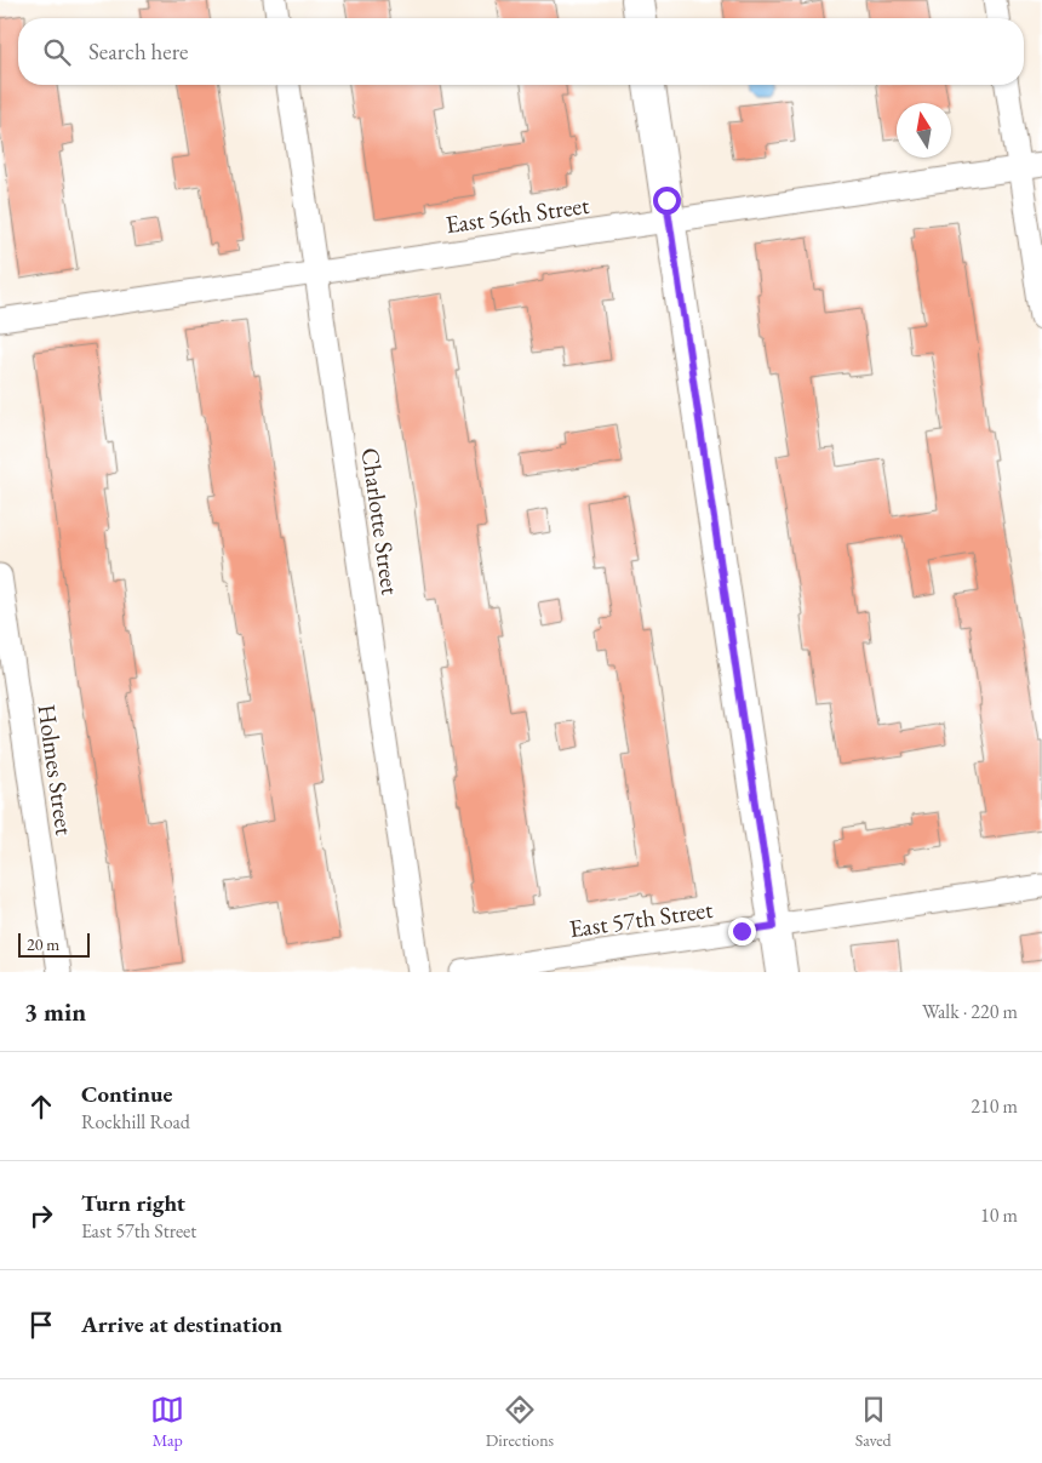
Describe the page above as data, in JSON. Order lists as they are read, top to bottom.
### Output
{
  "streets": {
    "street": [
      "East 56th Street",
      "Charlotte Street",
      "Holmes Street",
      "East 57th Street"
    ]
  },
  "crossings": [
    ["East 56th Street", "Charlotte Street"]
  ],
  "scale_bar": "20 m",
  "north": "top",
  "page": {
    "search": "Search here",
    "scale": "20 m",
    "heading": ["3 min", "Walk · 220 m"],
    "list": [
      ["Continue", "Rockhill Road", "210 m"],
      ["Turn right", "East 57th Street", "10 m"],
      "Arrive at destination"
    ],
    "nav": ["Map", "Directions", "Saved"]
  }
}
